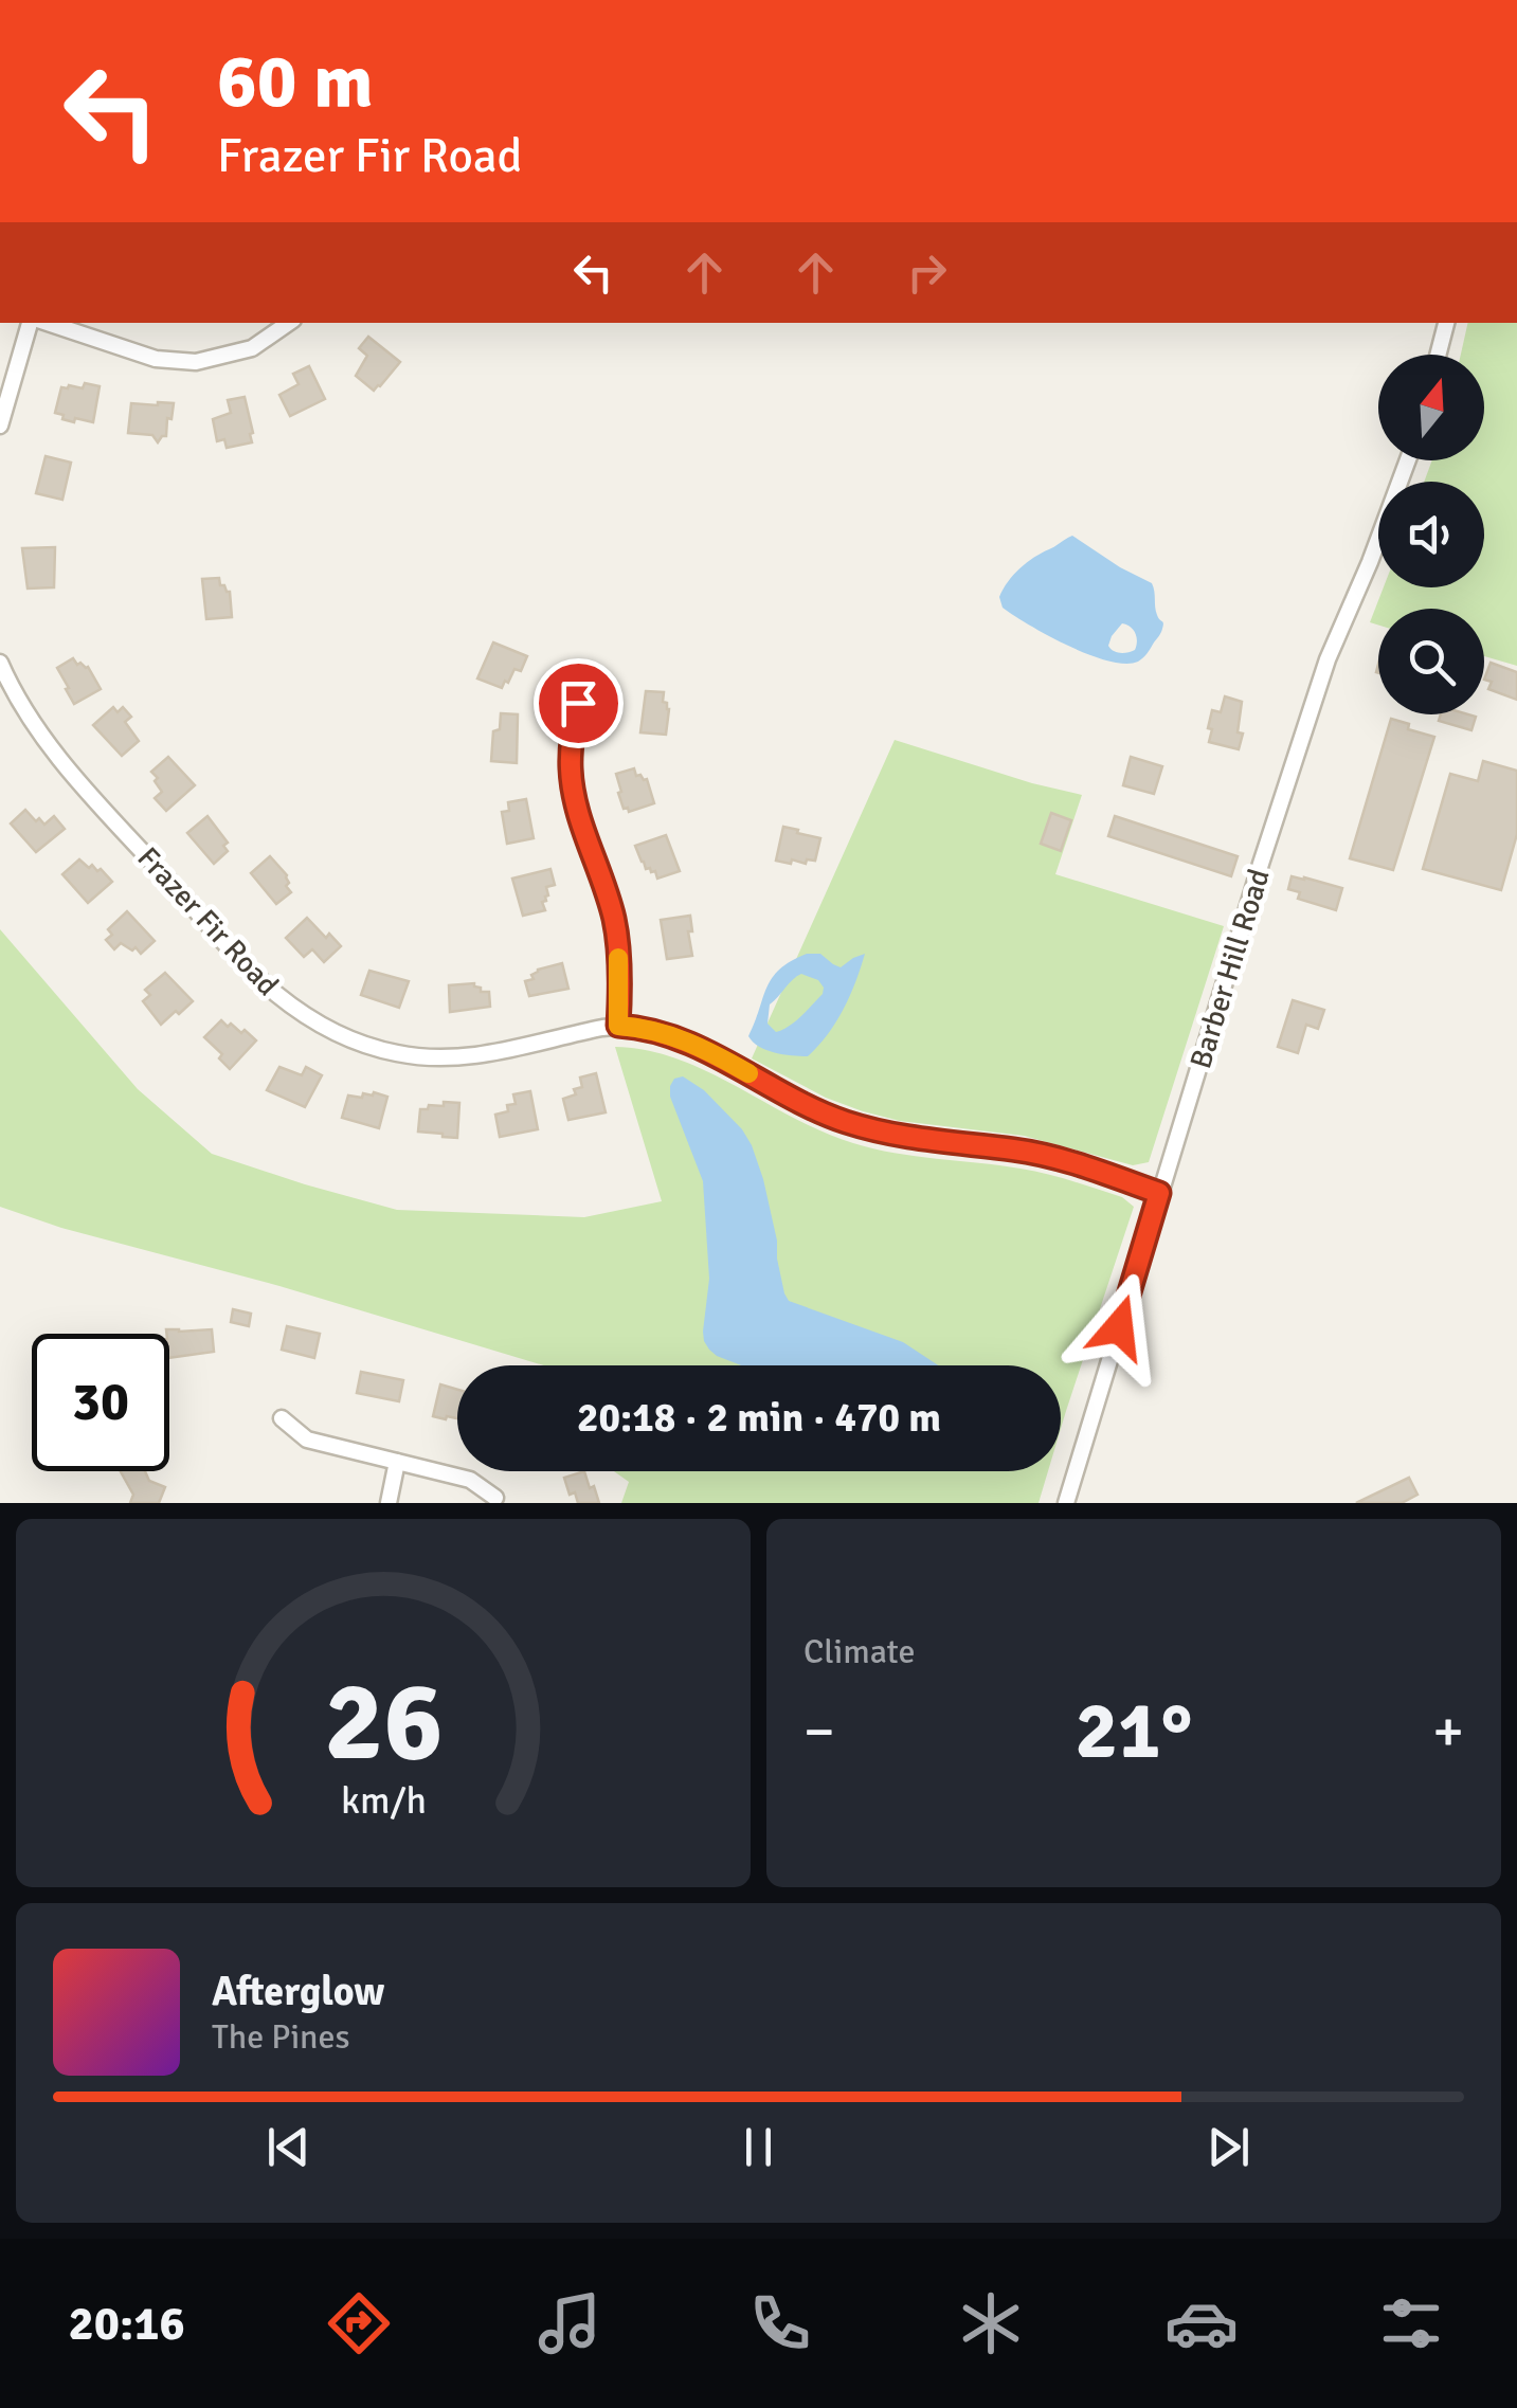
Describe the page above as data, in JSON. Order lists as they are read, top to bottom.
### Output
{
  "streets": {
    "street": ["Frazer Fir Road", "Barber Hill Road"]
  },
  "crossings": [
    ["Frazer Fir Road", "Barber Hill Road"]
  ],
  "north": "top",
  "page": {
    "turn": ["60 m", "Frazer Fir Road"],
    "limit": "30",
    "trip": "20:18 · 2 min · 470 m",
    "tile": "Climate",
    "heat": ["−", "21°", "+"],
    "song": ["Afterglow", "The Pines"],
    "tabs": "20:16",
    "gauge": ["26", "km/h"]
  }
}
